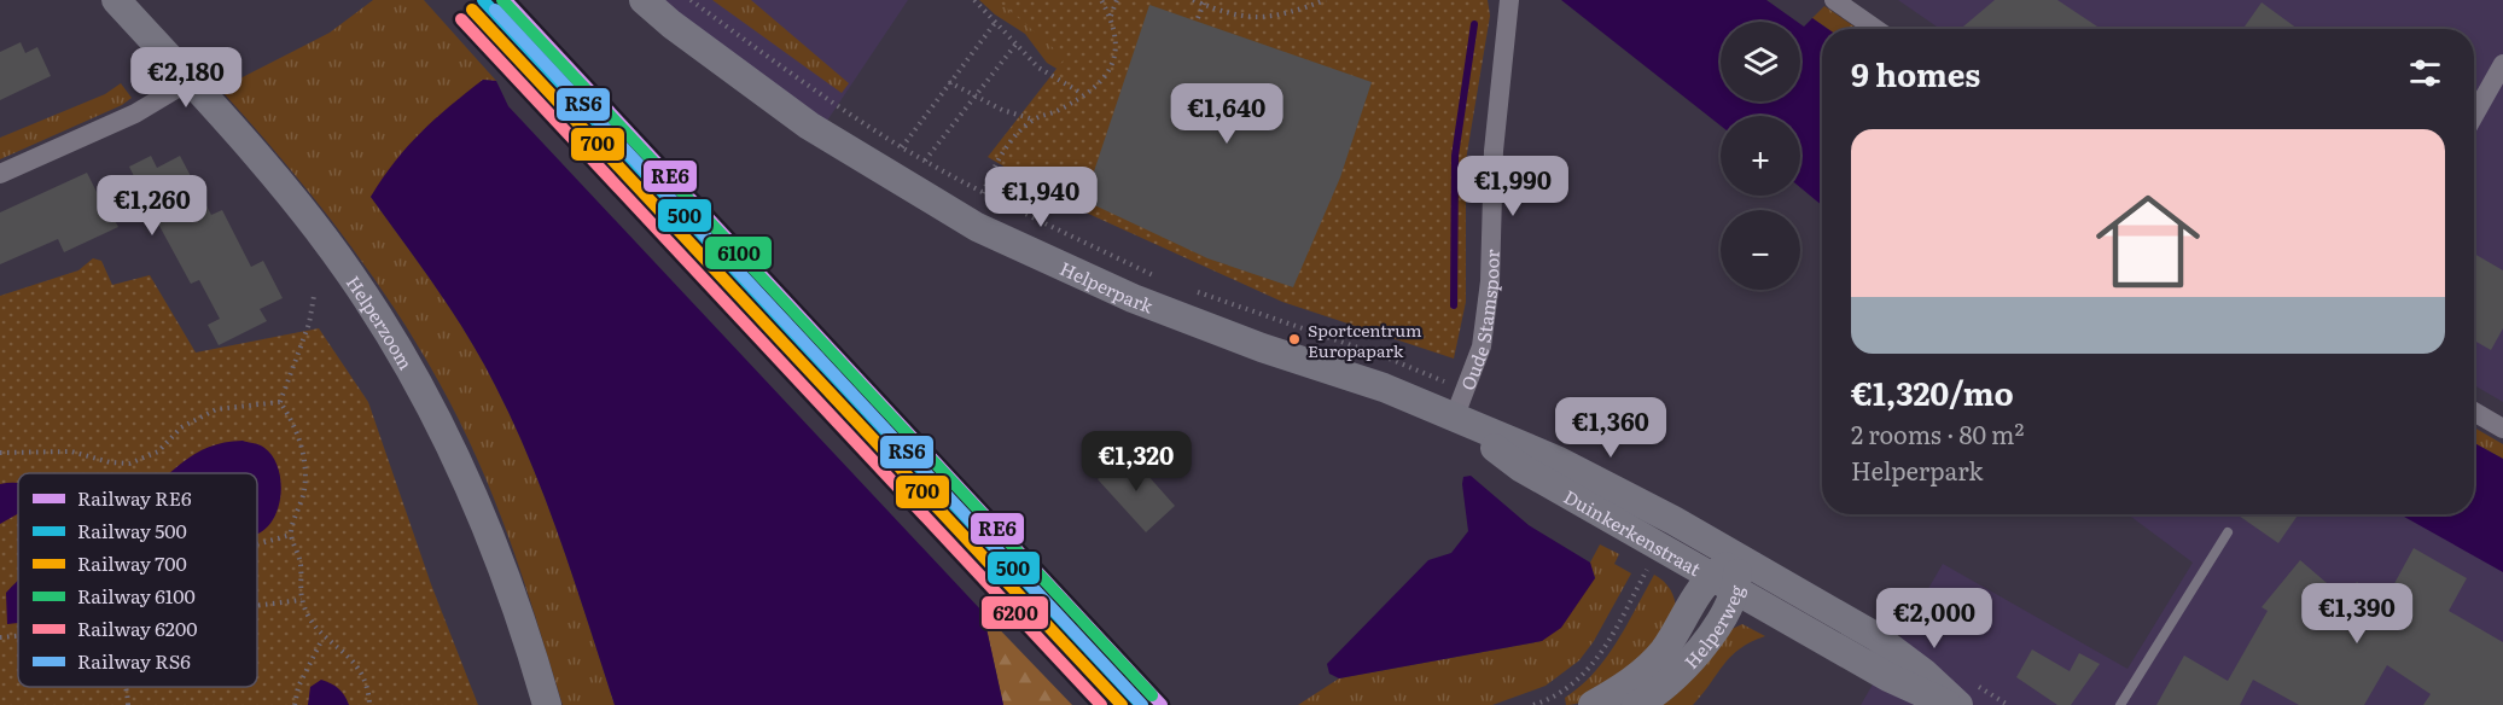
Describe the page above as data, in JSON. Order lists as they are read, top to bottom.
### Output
{
  "streets": {
    "main road": [
      "Helperpark",
      "Helperzoom",
      "Duinkerkenstraat",
      "Helperweg"
    ],
    "street": ["Oude Stamspoor"]
  },
  "crossings": [
    ["Helperpark", "Oude Stamspoor"],
    ["Helperpark", "Duinkerkenstraat"],
    ["Oude Stamspoor", "Duinkerkenstraat"],
    ["Duinkerkenstraat", "Helperweg"]
  ],
  "places": ["Sportcentrum Europapark"],
  "lines": [
    "rail line RE6",
    "rail line 500",
    "rail line 6100",
    "rail line 700",
    "rail line RS6",
    "rail line 6200"
  ],
  "legend": [
    "Railway RE6",
    "Railway 500",
    "Railway 700",
    "Railway 6100",
    "Railway 6200",
    "Railway RS6"
  ],
  "page": {
    "map_buttons": ["+", "−"],
    "heading": "9 homes",
    "price": [
      "€2,180",
      "€1,640",
      "€1,990",
      "€1,940",
      "€1,260",
      "€1,360",
      "€1,320",
      "€1,390",
      "€2,000"
    ],
    "list": [
      {
        "name": "€1,320/mo",
        "note": "2 rooms · 80 m² · Helperpark"
      }
    ]
  }
}
